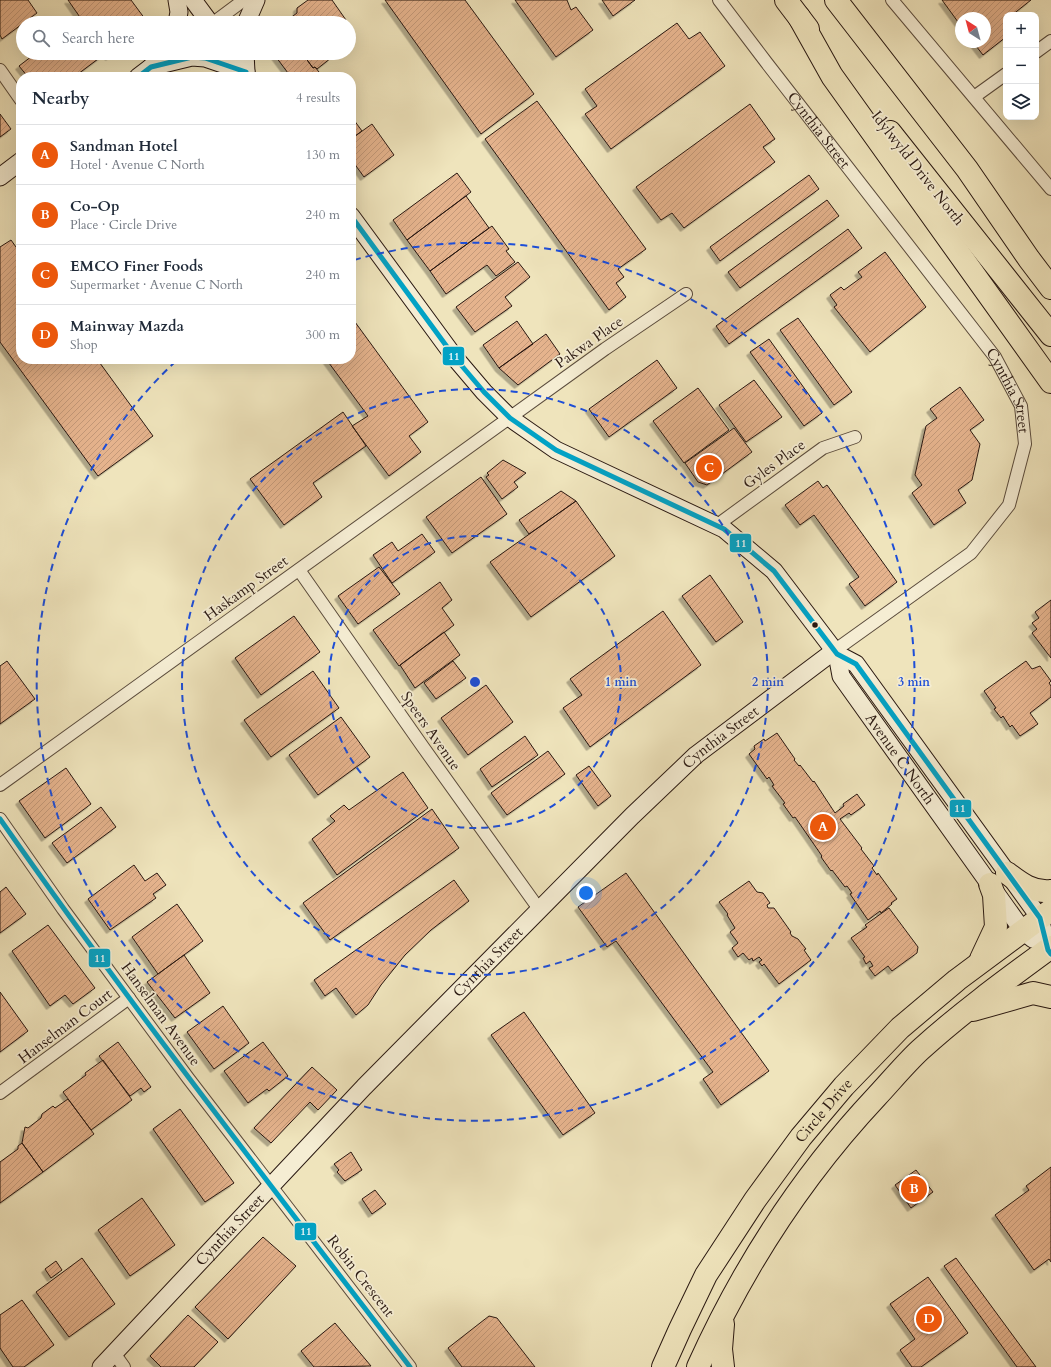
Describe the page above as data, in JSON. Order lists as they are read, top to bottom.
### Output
{
  "streets": {
    "highway": ["Idylwyld Drive North", "Circle Drive"],
    "main road": ["Cynthia Street", "Avenue C North"],
    "street": [
      "Pakwa Place",
      "Gyles Place",
      "Haskamp Street",
      "Speers Avenue",
      "Hanselman Avenue",
      "Hanselman Court",
      "Robin Crescent"
    ]
  },
  "crossings": [
    ["Cynthia Street", "Speers Avenue"],
    ["Cynthia Street", "Avenue C North"],
    ["Cynthia Street", "Hanselman Avenue"],
    ["Cynthia Street", "Robin Crescent"],
    ["Pakwa Place", "Haskamp Street"],
    ["Pakwa Place", "Avenue C North"],
    ["Gyles Place", "Avenue C North"],
    ["Haskamp Street", "Speers Avenue"],
    ["Haskamp Street", "Avenue C North"],
    ["Avenue C North", "Circle Drive"],
    ["Hanselman Avenue", "Hanselman Court"],
    ["Hanselman Avenue", "Robin Crescent"]
  ],
  "lines": ["transit line 11"],
  "north": "top left",
  "page": {
    "map_buttons": ["+", "−"],
    "search": "Search here",
    "heading": ["Nearby", "4 results"],
    "list": [
      {
        "mark": "A",
        "name": "Sandman Hotel",
        "note": "Hotel · Avenue C North",
        "value": "130 m"
      },
      {
        "mark": "B",
        "name": "Co-Op",
        "note": "Place · Circle Drive",
        "value": "240 m"
      },
      {
        "mark": "C",
        "name": "EMCO Finer Foods",
        "note": "Supermarket · Avenue C North",
        "value": "240 m"
      },
      {
        "mark": "D",
        "name": "Mainway Mazda",
        "note": "Shop",
        "value": "300 m"
      }
    ],
    "pins": [
      "C",
      "A",
      "B",
      "D"
    ]
  },
  "rings": ["1 min", "2 min", "3 min"]
}
